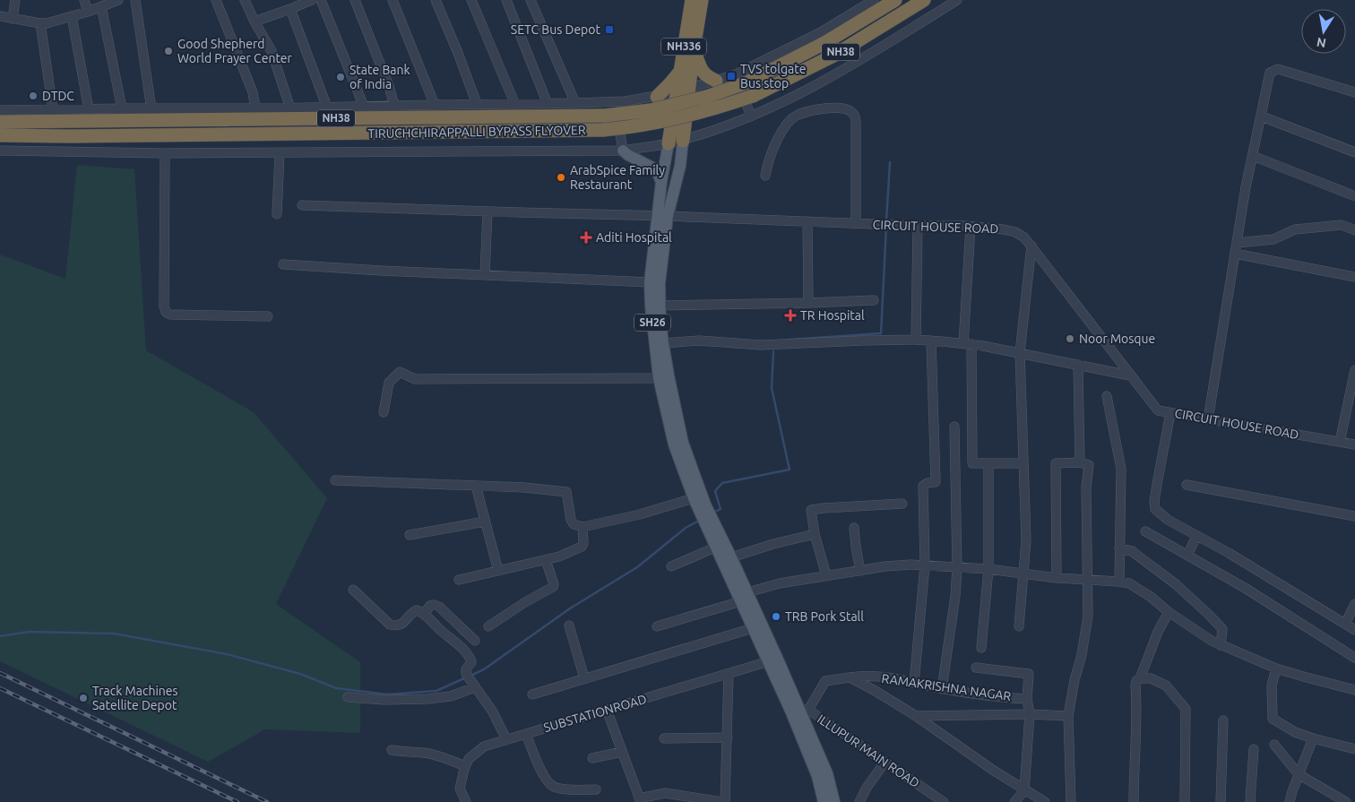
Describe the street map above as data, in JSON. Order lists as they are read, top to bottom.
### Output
{
  "streets": {
    "highway": ["NH336", "NH38", "TIRUCHCHIRAPPALLI BYPASS FLYOVER"],
    "main road": ["SH26"],
    "street": [
      "CIRCUIT HOUSE ROAD",
      "RAMAKRISHNA NAGAR",
      "SUBSTATIONROAD",
      "ILLUPUR MAIN ROAD"
    ]
  },
  "crossings": [
    ["NH336", "SH26"],
    ["CIRCUIT HOUSE ROAD", "SH26"],
    ["SH26", "RAMAKRISHNA NAGAR"],
    ["SH26", "SUBSTATIONROAD"],
    ["SH26", "ILLUPUR MAIN ROAD"],
    ["RAMAKRISHNA NAGAR", "ILLUPUR MAIN ROAD"]
  ],
  "places": {
    "transit": ["SETC Bus Depot", "TVS tolgate Bus stop"],
    "other": [
      "Good Shepherd World Prayer Center",
      "State Bank of India",
      "DTDC",
      "ArabSpice Family Restaurant",
      "Noor Mosque",
      "TRB Pork Stall",
      "Track Machines Satellite Depot"
    ],
    "health": ["Aditi Hospital", "TR Hospital"]
  },
  "north": "bottom"
}
